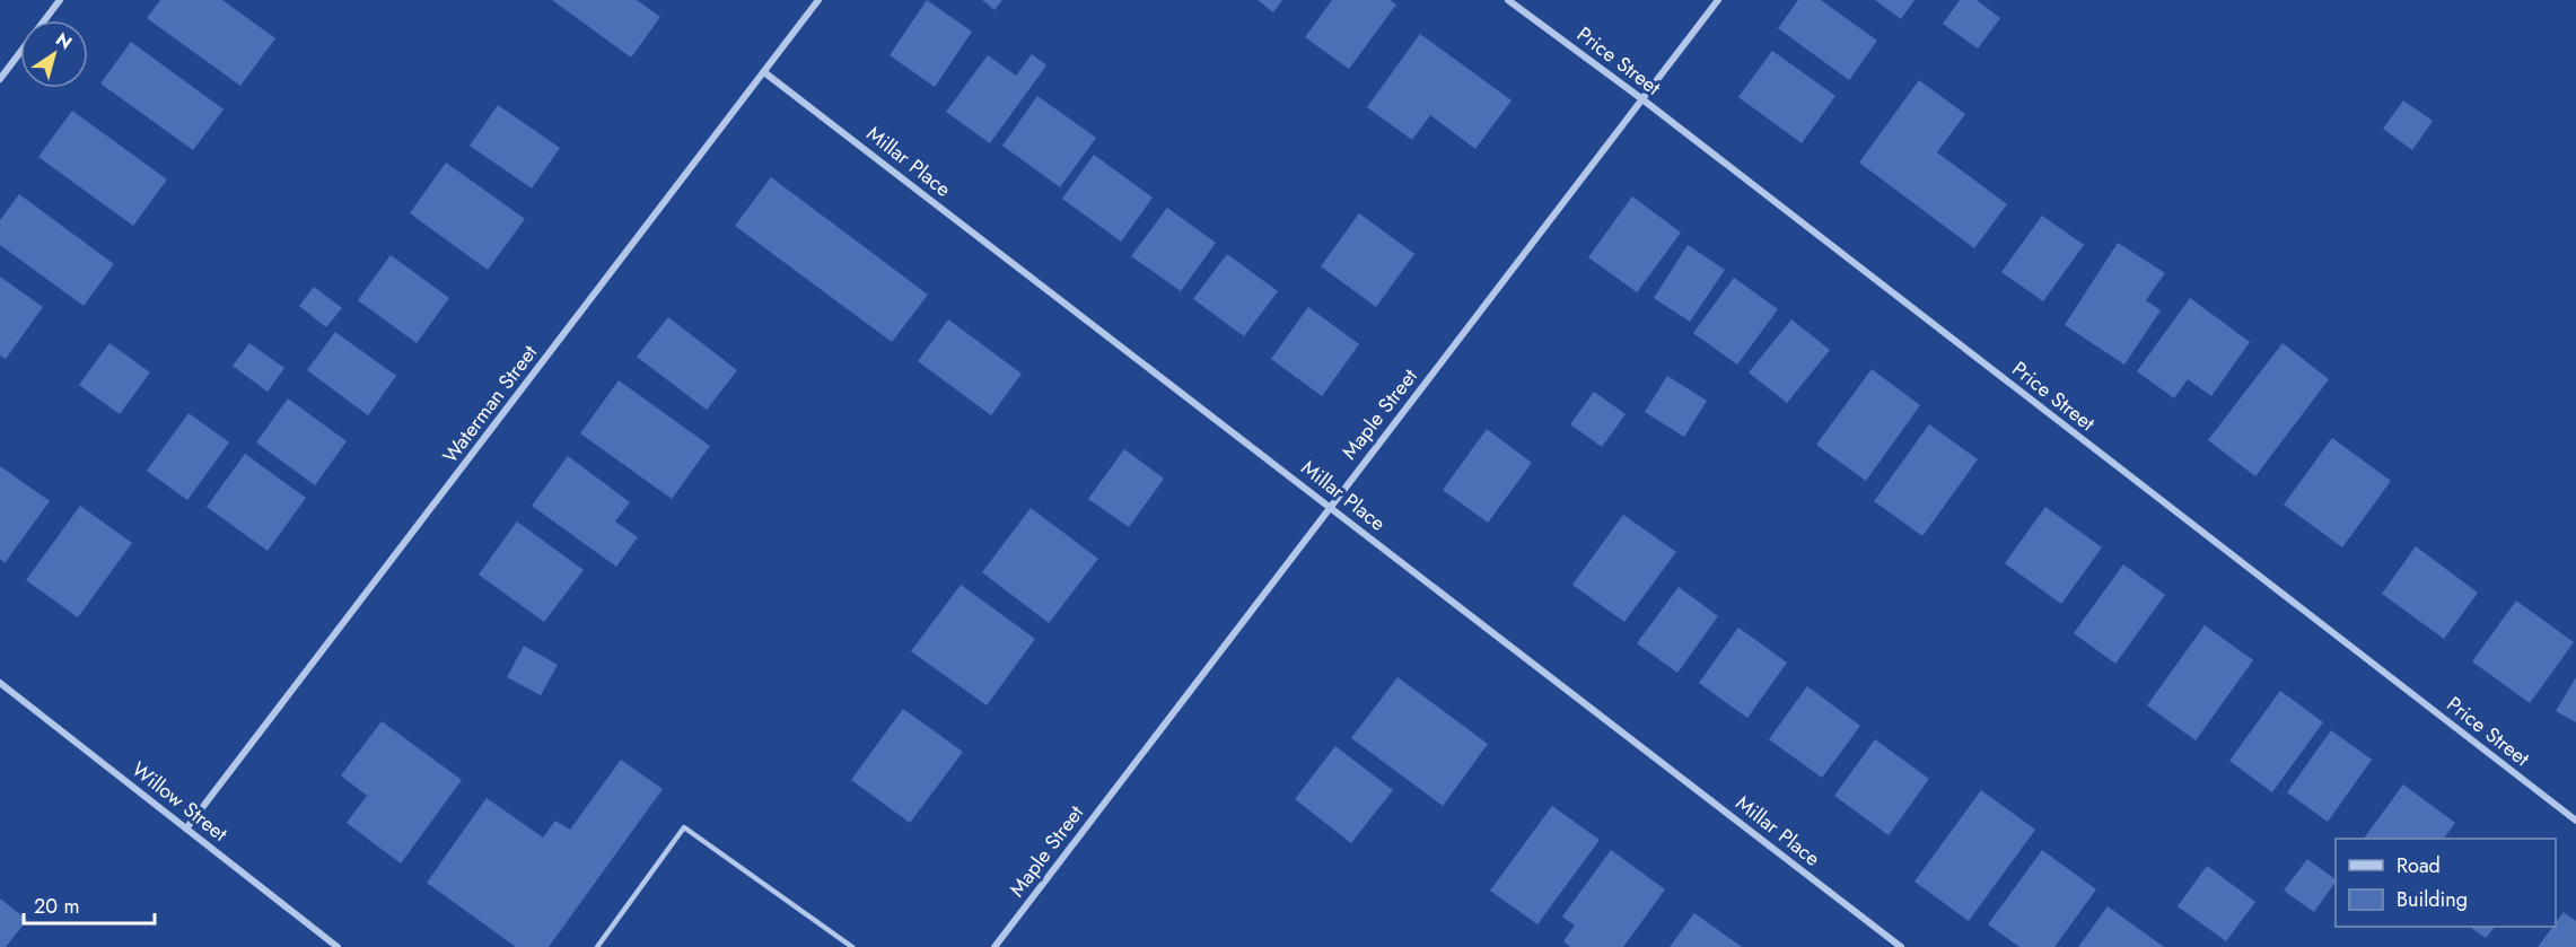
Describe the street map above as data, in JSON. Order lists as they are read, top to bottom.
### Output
{
  "streets": {
    "street": [
      "Price Street",
      "Millar Place",
      "Waterman Street",
      "Maple Street",
      "Willow Street"
    ]
  },
  "crossings": [
    ["Price Street", "Maple Street"],
    ["Millar Place", "Waterman Street"],
    ["Millar Place", "Maple Street"],
    ["Waterman Street", "Willow Street"]
  ],
  "legend": ["Road", "Building"],
  "scale_bar": "20 m",
  "north": "top right"
}
